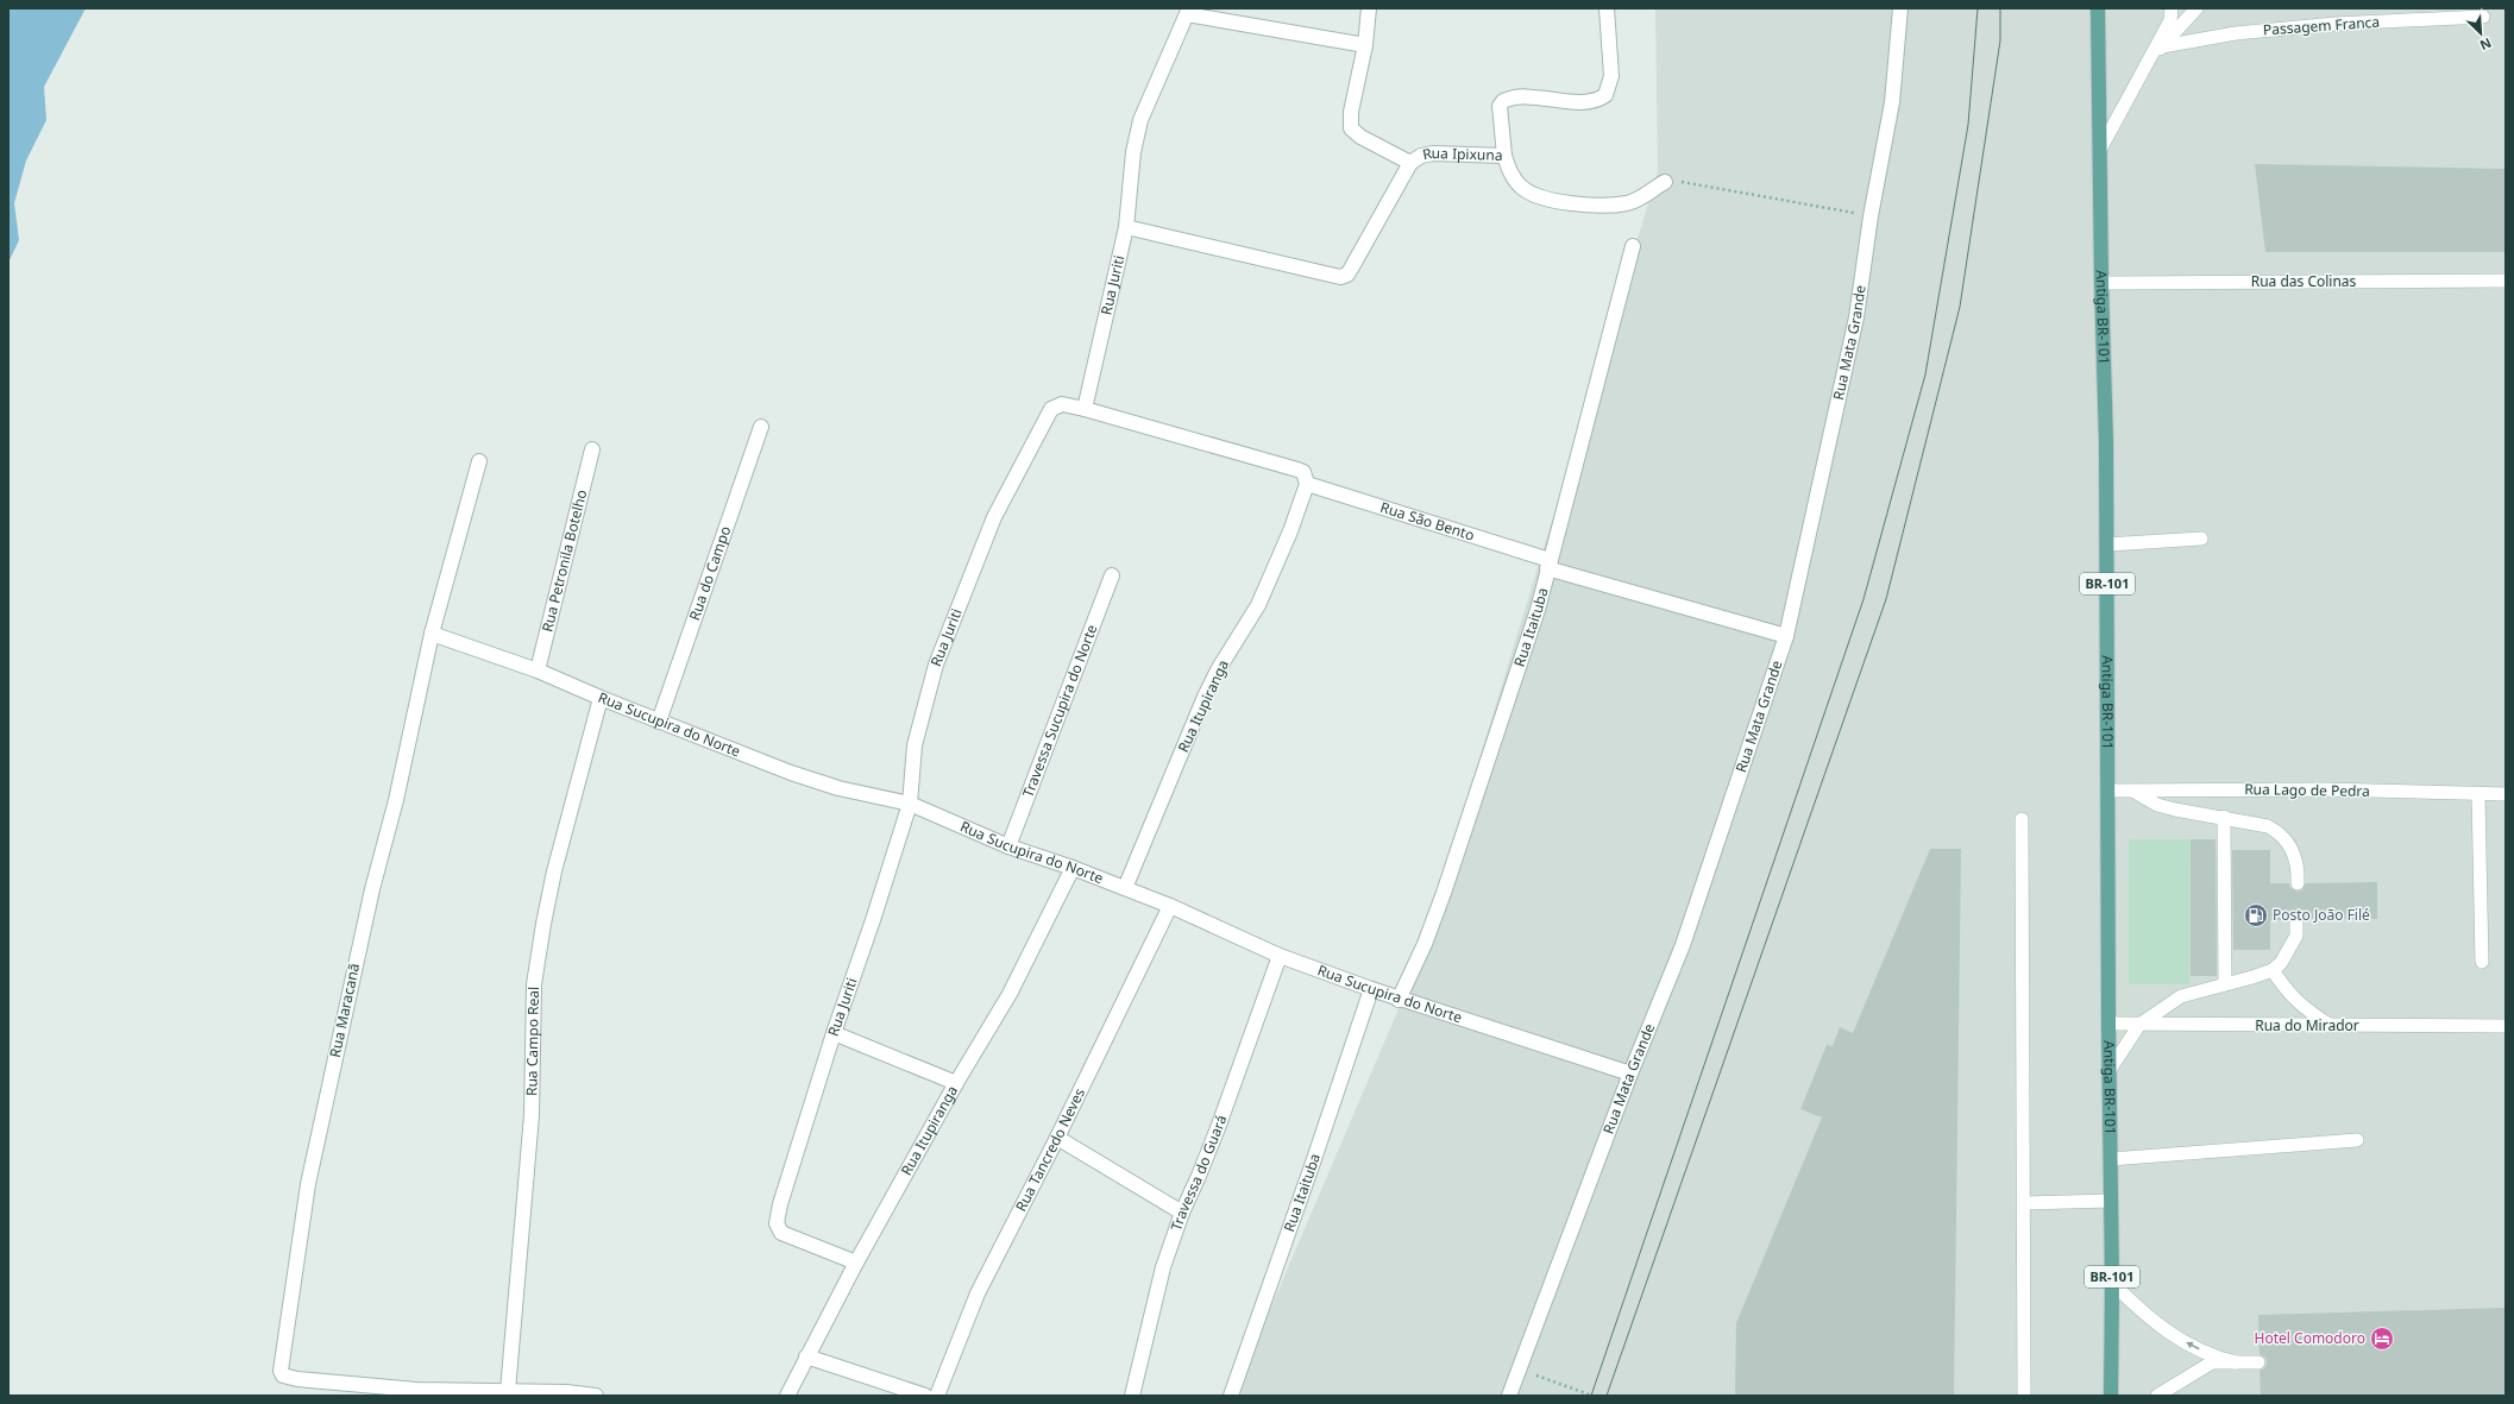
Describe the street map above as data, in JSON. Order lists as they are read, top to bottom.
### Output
{
  "streets": {
    "main road": ["Antiga BR-101", "BR-101"],
    "street": [
      "Rua Ipixuna",
      "Rua Juriti",
      "Rua Mata Grande",
      "Rua São Bento",
      "Rua Petronila Botelho",
      "Rua do Campo",
      "Rua Itaituba",
      "Rua Itupiranga",
      "Travessa Sucupira do Norte",
      "Rua Sucupira do Norte",
      "Rua Maracanã",
      "Rua Campo Real",
      "Rua Tancredo Neves",
      "Travessa do Guará"
    ],
    "lane": [
      "Passagem Franca",
      "Rua das Colinas",
      "Rua Lago de Pedra",
      "Rua do Mirador"
    ]
  },
  "crossings": [
    ["Rua Ipixuna", "Rua Juriti"],
    ["Rua das Colinas", "Antiga BR-101"],
    ["Rua Juriti", "Rua Itupiranga"],
    ["Rua Juriti", "Rua Sucupira do Norte"],
    ["Antiga BR-101", "Rua Lago de Pedra"],
    ["Antiga BR-101", "Rua do Mirador"],
    ["Rua Mata Grande", "Rua São Bento"],
    ["Rua Mata Grande", "Rua Sucupira do Norte"],
    ["Rua São Bento", "Rua Itaituba"],
    ["Rua São Bento", "Rua Itupiranga"],
    ["Rua Petronila Botelho", "Rua Sucupira do Norte"],
    ["Rua do Campo", "Rua Sucupira do Norte"],
    ["Rua Itaituba", "Rua Sucupira do Norte"],
    ["Rua Itupiranga", "Rua Sucupira do Norte"],
    ["Travessa Sucupira do Norte", "Rua Sucupira do Norte"],
    ["Rua Sucupira do Norte", "Rua Maracanã"],
    ["Rua Sucupira do Norte", "Rua Campo Real"],
    ["Rua Sucupira do Norte", "Rua Tancredo Neves"],
    ["Rua Sucupira do Norte", "Travessa do Guará"]
  ],
  "places": {
    "fuel station": ["Posto João Filé"],
    "hotel": ["Hotel Comodoro"]
  },
  "north": "bottom right"
}
